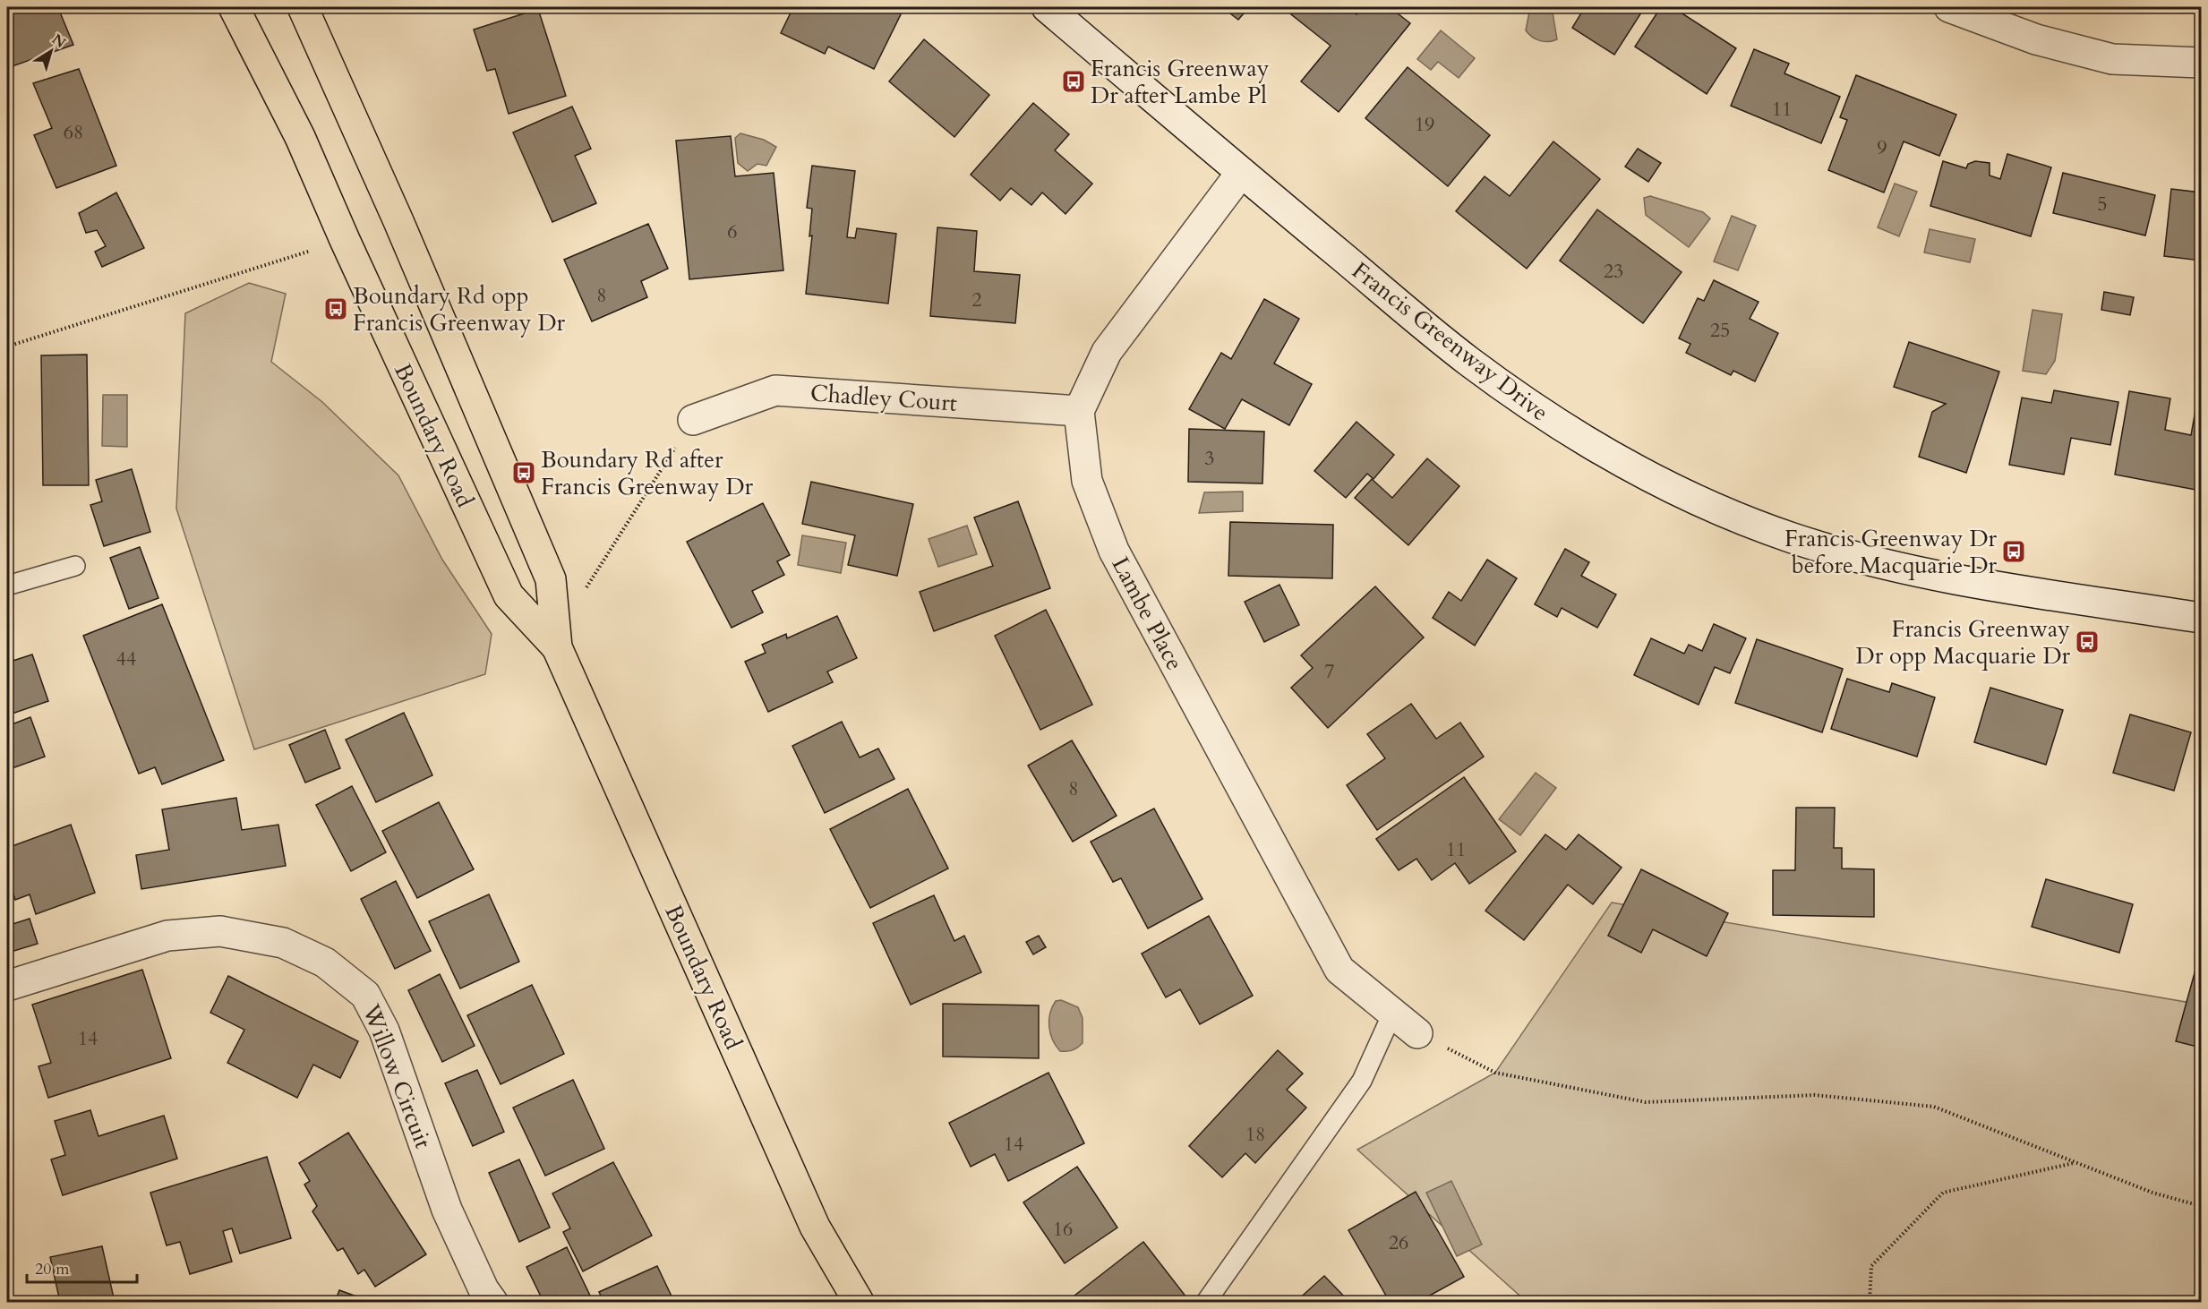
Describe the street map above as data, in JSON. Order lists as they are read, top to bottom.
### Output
{
  "streets": {
    "main road": ["Boundary Road"],
    "street": [
      "Francis Greenway Drive",
      "Chadley Court",
      "Lambe Place",
      "Willow Circuit"
    ]
  },
  "crossings": [
    ["Chadley Court", "Lambe Place"]
  ],
  "places": {
    "bus stop": [
      "Francis Greenway Dr after Lambe Pl",
      "Boundary Rd opp Francis Greenway Dr",
      "Boundary Rd after Francis Greenway Dr",
      "Francis Greenway Dr before Macquarie Dr",
      "Francis Greenway Dr opp Macquarie Dr"
    ]
  },
  "house_numbers": [
    "11",
    "19",
    "68",
    "9",
    "5",
    "6",
    "23",
    "8",
    "2",
    "25",
    "3",
    "44",
    "7",
    "8",
    "11",
    "14",
    "18",
    "14",
    "16",
    "26"
  ],
  "scale_bar": "20 m",
  "north": "top right"
}
